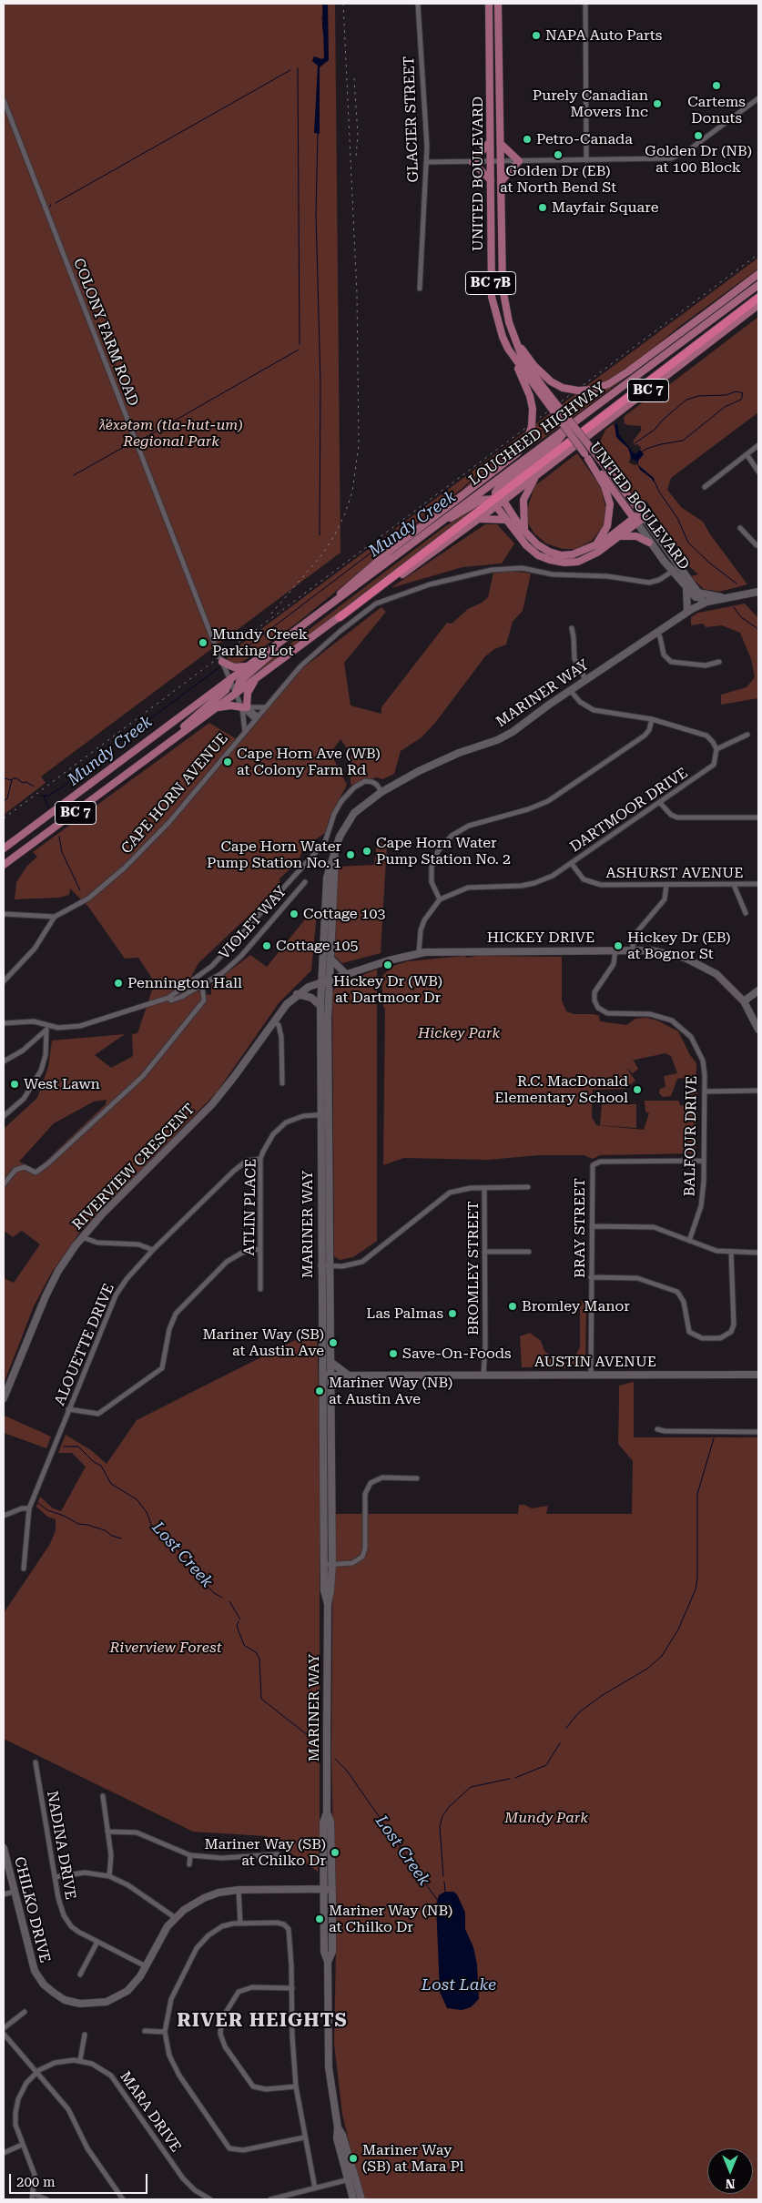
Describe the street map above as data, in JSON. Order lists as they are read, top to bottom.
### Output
{
  "streets": {
    "main road": [
      "UNITED BOULEVARD",
      "BC 7B",
      "BC 7",
      "LOUGHEED HIGHWAY",
      "MARINER WAY",
      "HICKEY DRIVE",
      "RIVERVIEW CRESCENT",
      "AUSTIN AVENUE",
      "CHILKO DRIVE"
    ],
    "street": [
      "GLACIER STREET",
      "COLONY FARM ROAD",
      "CAPE HORN AVENUE",
      "DARTMOOR DRIVE",
      "ASHURST AVENUE",
      "VIOLET WAY",
      "BALFOUR DRIVE",
      "ATLIN PLACE",
      "BRAY STREET",
      "BROMLEY STREET",
      "ALOUETTE DRIVE",
      "NADINA DRIVE",
      "MARA DRIVE"
    ]
  },
  "crossings": [
    ["UNITED BOULEVARD", "MARINER WAY"],
    ["UNITED BOULEVARD", "CAPE HORN AVENUE"],
    ["COLONY FARM ROAD", "LOUGHEED HIGHWAY"],
    ["COLONY FARM ROAD", "CAPE HORN AVENUE"],
    ["LOUGHEED HIGHWAY", "CAPE HORN AVENUE"],
    ["MARINER WAY", "HICKEY DRIVE"],
    ["MARINER WAY", "RIVERVIEW CRESCENT"],
    ["MARINER WAY", "ATLIN PLACE"],
    ["MARINER WAY", "AUSTIN AVENUE"],
    ["MARINER WAY", "CHILKO DRIVE"],
    ["DARTMOOR DRIVE", "ASHURST AVENUE"],
    ["HICKEY DRIVE", "BALFOUR DRIVE"],
    ["HICKEY DRIVE", "RIVERVIEW CRESCENT"],
    ["BALFOUR DRIVE", "BRAY STREET"],
    ["ATLIN PLACE", "ALOUETTE DRIVE"],
    ["BRAY STREET", "AUSTIN AVENUE"],
    ["BROMLEY STREET", "AUSTIN AVENUE"],
    ["NADINA DRIVE", "CHILKO DRIVE"]
  ],
  "districts": ["RIVER HEIGHTS"],
  "water": ["Mundy Creek", "Lost Creek", "Lost Lake"],
  "parks": [
    "ƛ̓éxətəm (tla-hut-um) Regional Park",
    "Hickey Park",
    "Riverview Forest",
    "Mundy Park"
  ],
  "places": [
    "NAPA Auto Parts",
    "Cartems Donuts",
    "Purely Canadian Movers Inc",
    "Golden Dr (NB) at 100 Block",
    "Petro-Canada",
    "Golden Dr (EB) at North Bend St",
    "Mayfair Square",
    "Mundy Creek Parking Lot",
    "Cape Horn Ave (WB) at Colony Farm Rd",
    "Cape Horn Water Pump Station No. 2",
    "Cape Horn Water Pump Station No. 1",
    "Cottage 103",
    "Cottage 105",
    "Hickey Dr (EB) at Bognor St",
    "Hickey Dr (WB) at Dartmoor Dr",
    "Pennington Hall",
    "West Lawn",
    "R.C. MacDonald Elementary School",
    "Bromley Manor",
    "Las Palmas",
    "Mariner Way (SB) at Austin Ave",
    "Save-On-Foods",
    "Mariner Way (NB) at Austin Ave",
    "Mariner Way (SB) at Chilko Dr",
    "Mariner Way (NB) at Chilko Dr",
    "Mariner Way (SB) at Mara Pl"
  ],
  "scale_bar": "200 m",
  "north": "bottom"
}
